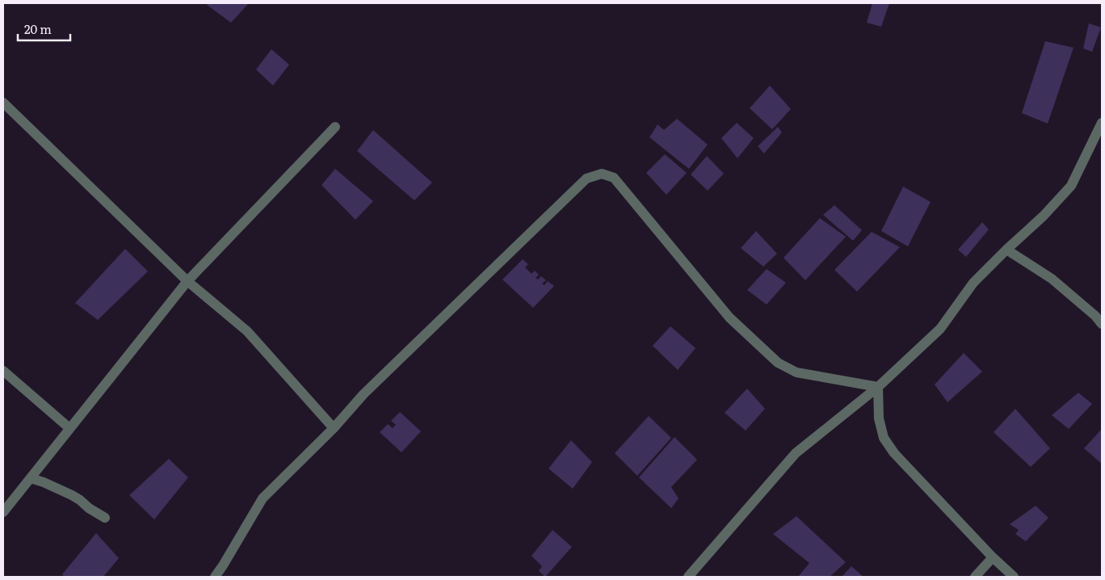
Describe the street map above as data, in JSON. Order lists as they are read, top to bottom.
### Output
{
  "scale_bar": "20 m"
}
